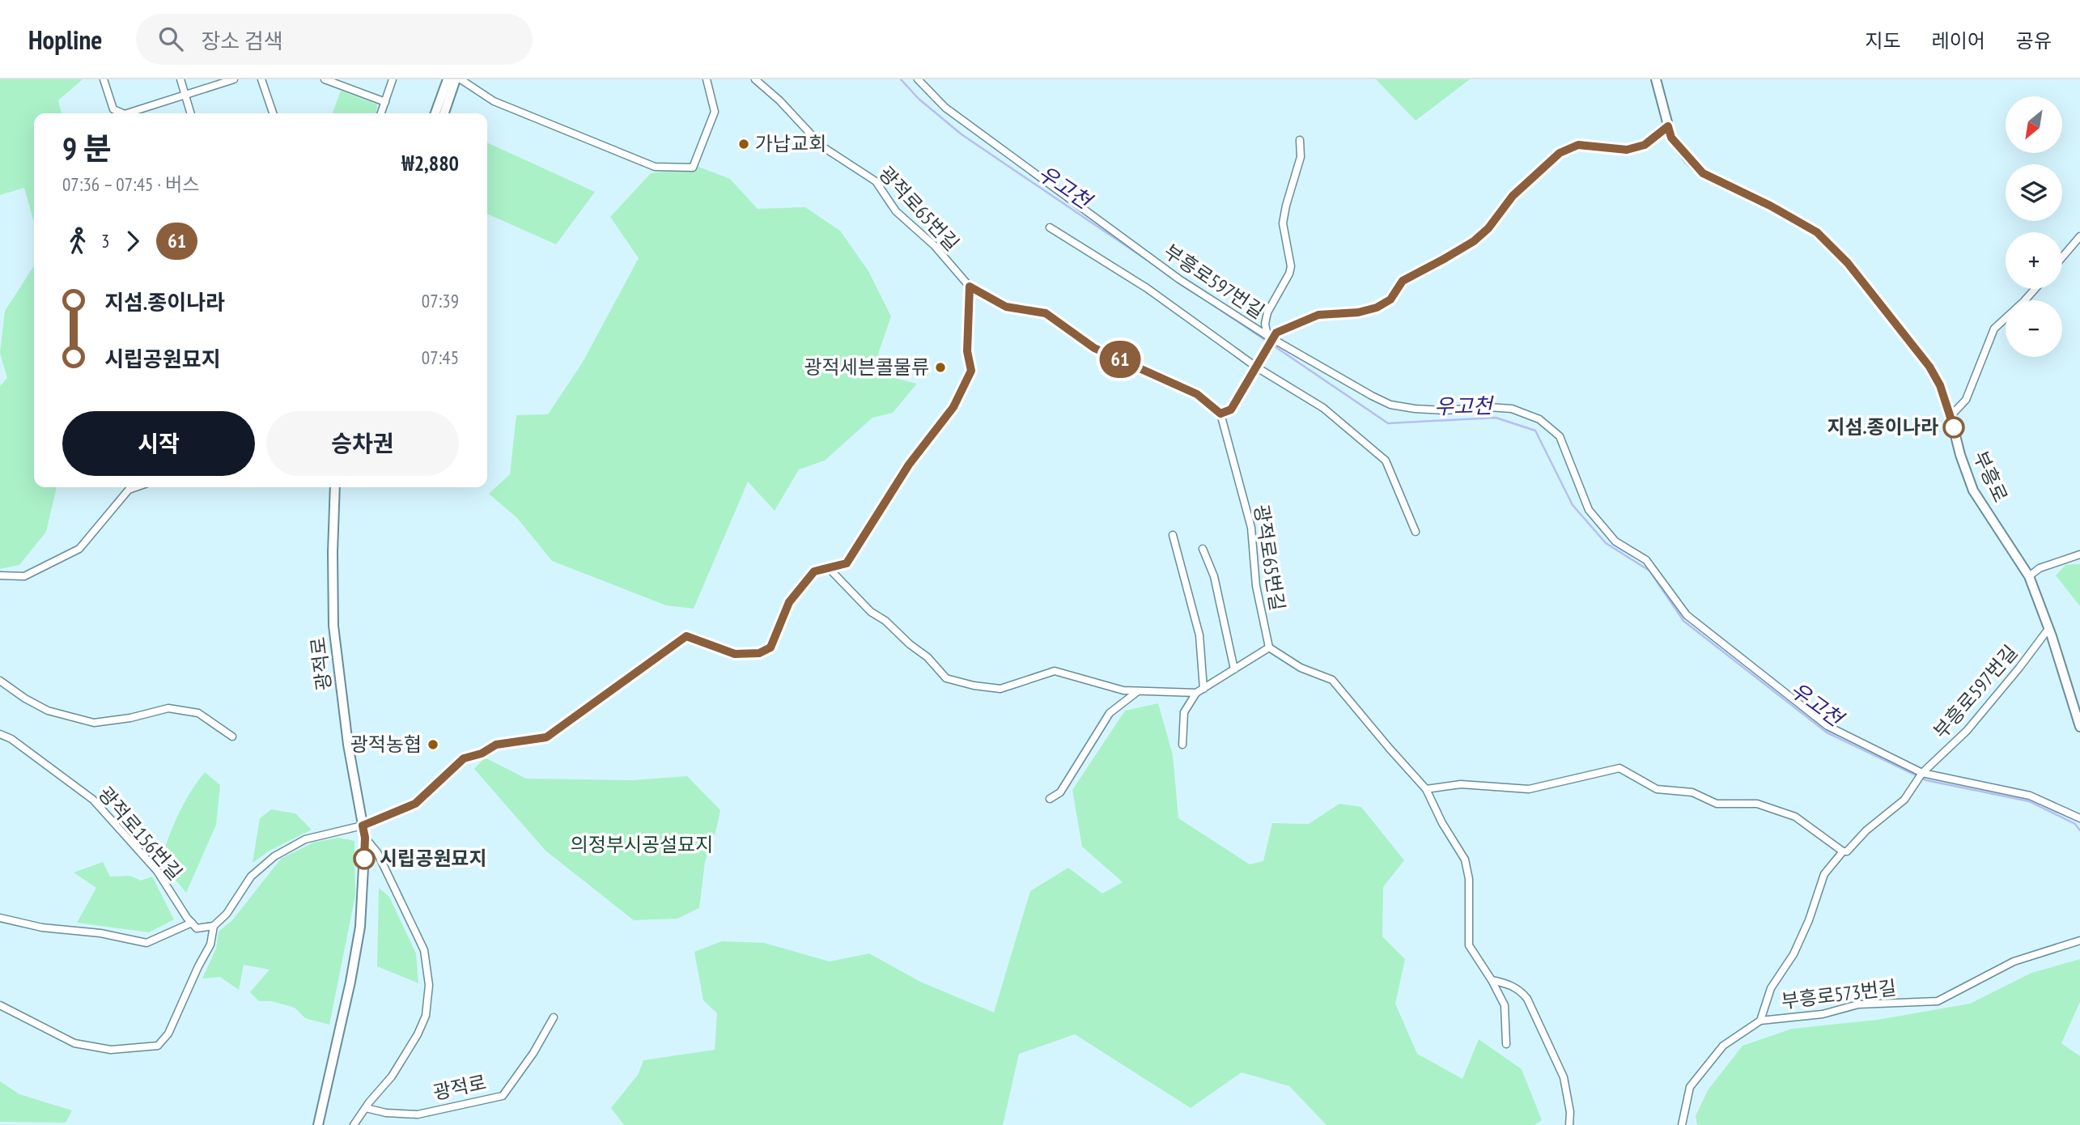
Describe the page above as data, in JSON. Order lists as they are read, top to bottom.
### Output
{
  "streets": {
    "main road": ["부흥로", "광적로"],
    "street": [
      "광적로65번길",
      "부흥로597번길",
      "광적로156번길",
      "부흥로573번길"
    ]
  },
  "crossings": [
    ["부흥로597번길", "부흥로"]
  ],
  "water": ["우고천"],
  "parks": ["의정부시공설묘지"],
  "places": [
    "가납교회",
    "광적세븐콜물류",
    "지섬.종이나라",
    "광적농협",
    "시립공원묘지"
  ],
  "lines": ["bus line 61"],
  "north": "bottom left",
  "page": {
    "header": "Hopline",
    "search": "장소 검색",
    "nav": ["지도", "레이어", "공유"],
    "on_map": "61",
    "map_buttons": ["+", "−"],
    "heading": ["9 분", "07:36 – 07:45 · 버스", "₩2,880"],
    "legs": ["3", "61"],
    "list": [
      {
        "name": "지섬.종이나라",
        "value": "07:39"
      },
      {
        "name": "시립공원묘지",
        "value": "07:45"
      }
    ],
    "buttons": ["시작", "승차권"]
  }
}
